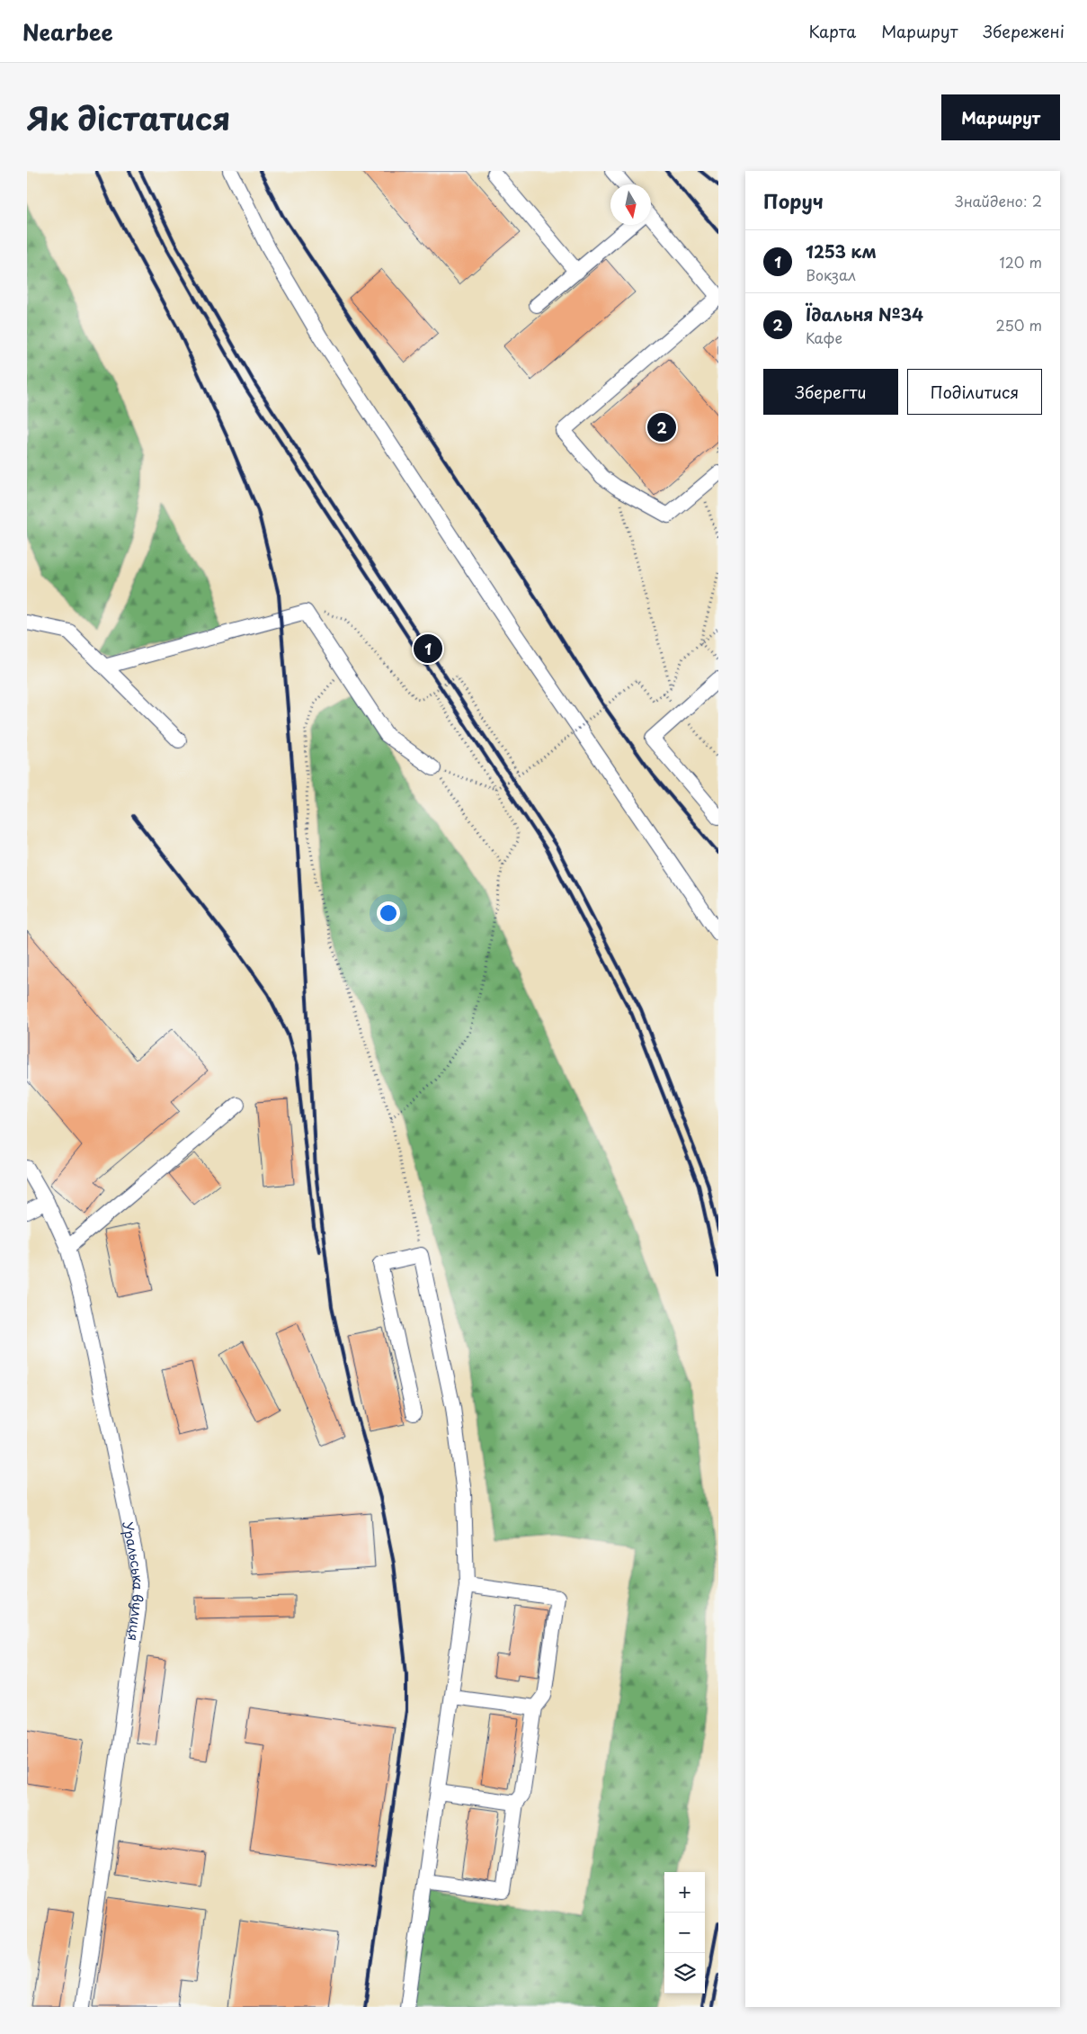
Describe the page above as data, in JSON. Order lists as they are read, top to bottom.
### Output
{
  "streets": {
    "street": ["Уральська вулиця"]
  },
  "north": "bottom",
  "page": {
    "header": "Nearbee",
    "nav": ["Карта", "Маршрут", "Збережені"],
    "title": "Як дістатися",
    "buttons": [
      "Маршрут",
      ["Зберегти", "Поділитися"]
    ],
    "heading": ["Поруч", "Знайдено: 2"],
    "list": [
      {
        "mark": "1",
        "name": "1253 км",
        "note": "Вокзал",
        "value": "120 m"
      },
      {
        "mark": "2",
        "name": "Їдальня №34",
        "note": "Кафе",
        "value": "250 m"
      }
    ],
    "pins": ["2", "1"],
    "map_buttons": ["+", "−"]
  }
}
